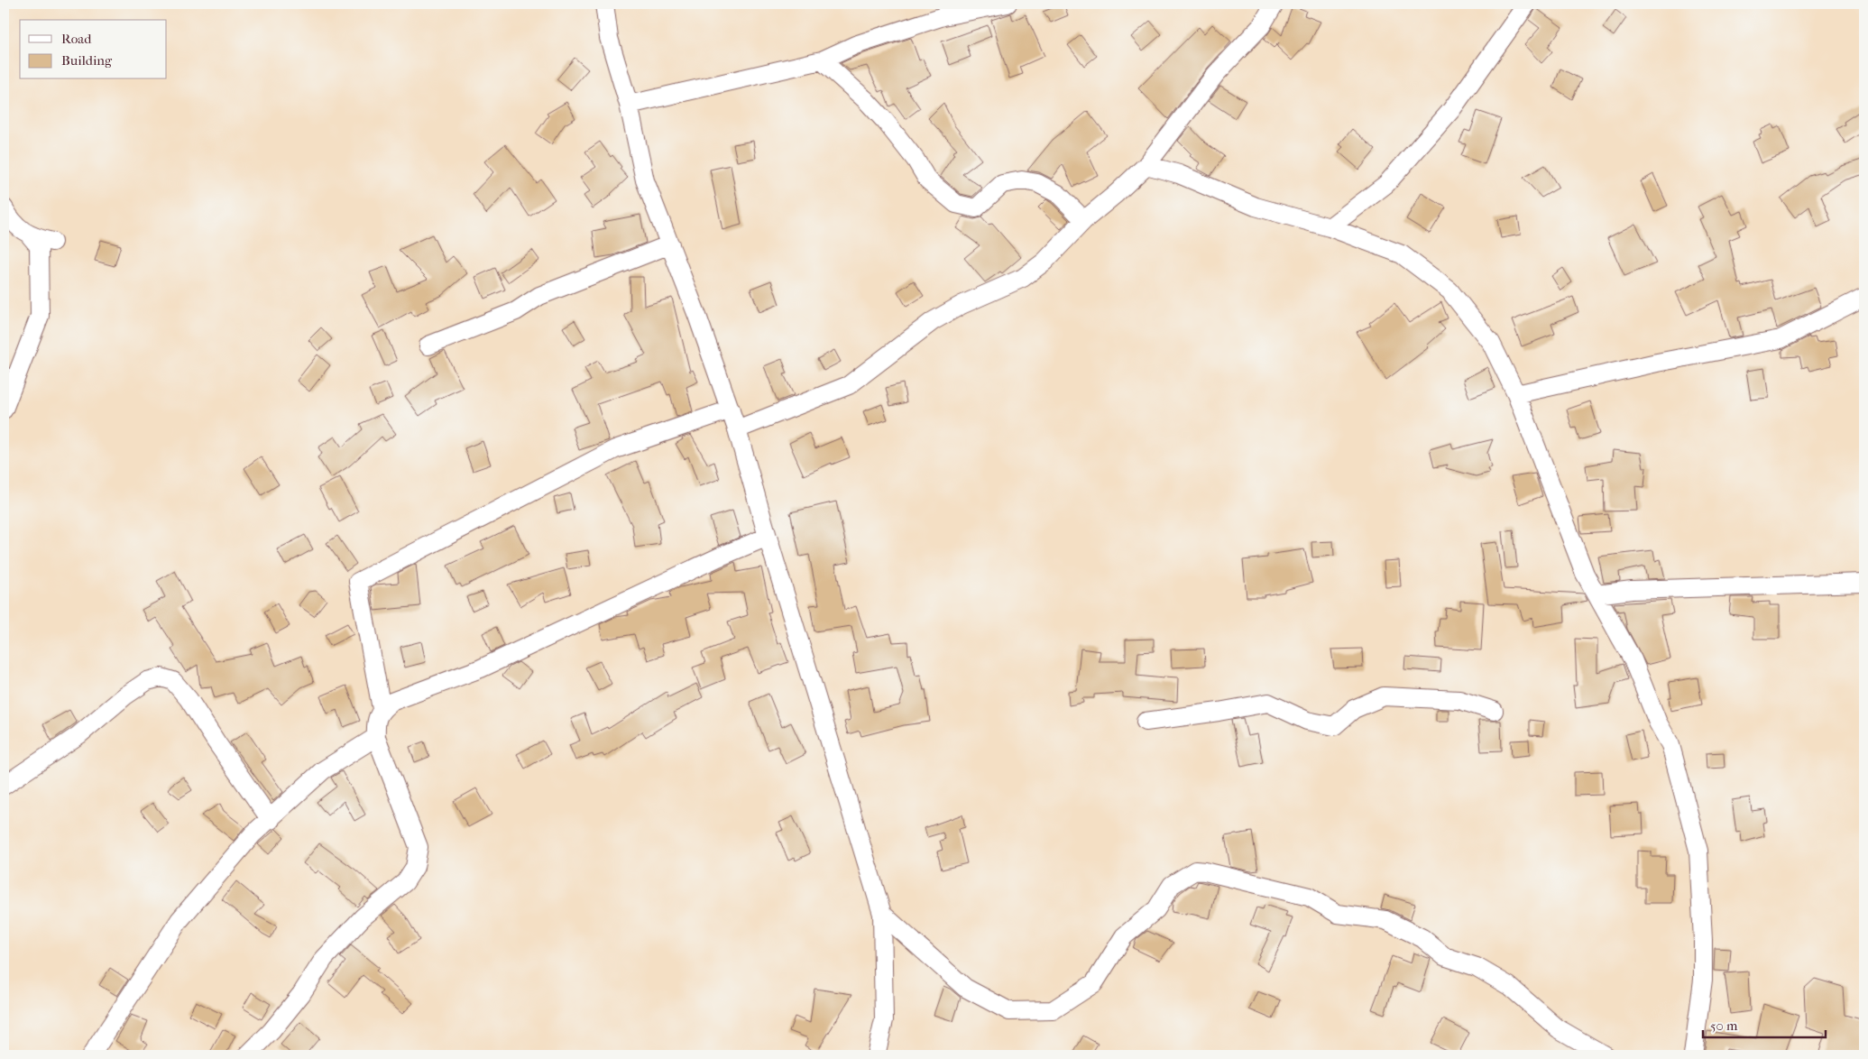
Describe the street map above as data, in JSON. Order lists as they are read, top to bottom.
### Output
{
  "legend": ["Road", "Building"],
  "scale_bar": "50 m"
}
